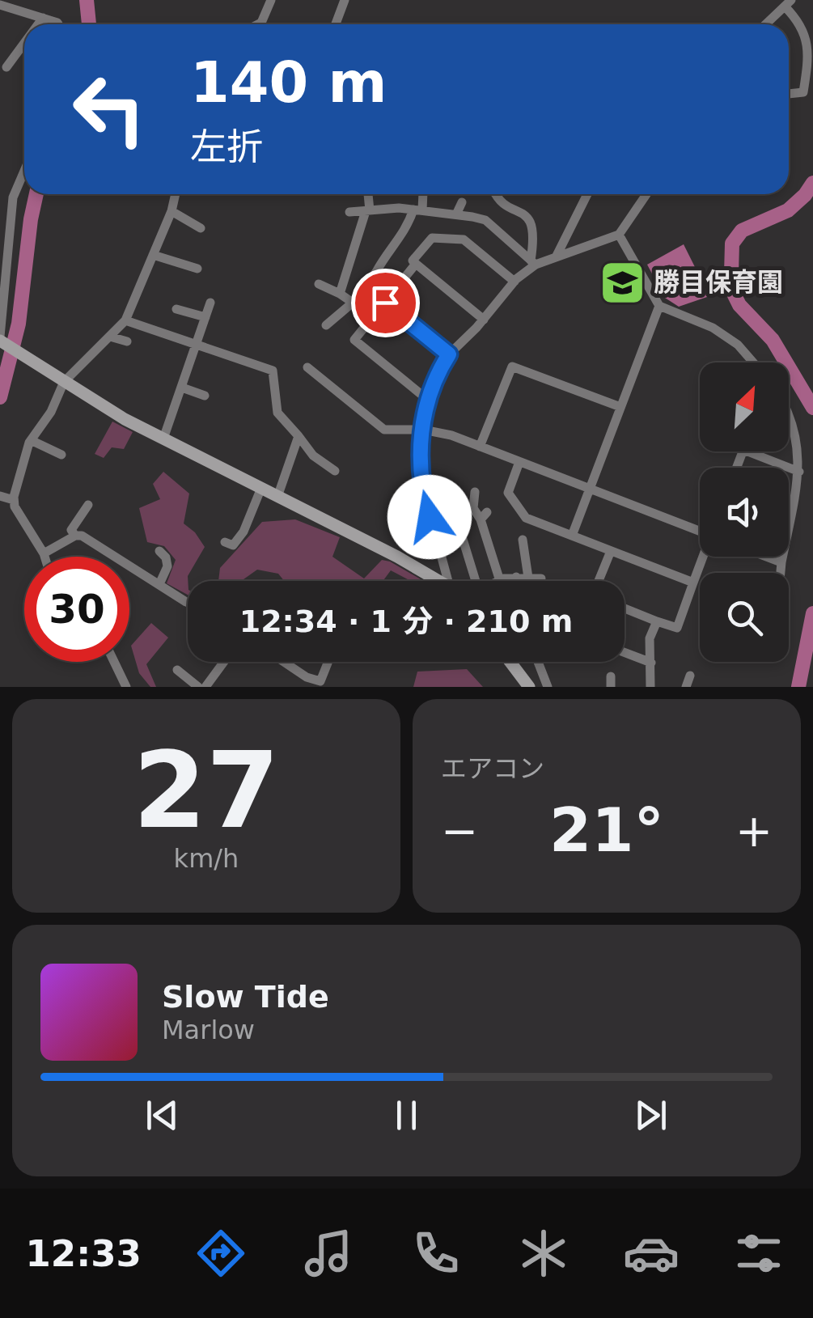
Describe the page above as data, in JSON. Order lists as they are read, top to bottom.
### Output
{
  "places": {
    "school or university": ["勝目保育園"]
  },
  "north": "top right",
  "page": {
    "turn": ["140 m", "左折"],
    "limit": "30",
    "trip": "12:34 · 1 分 · 210 m",
    "tile": [
      ["27", "km/h"],
      "エアコン"
    ],
    "heat": ["−", "21°", "+"],
    "song": ["Slow Tide", "Marlow"],
    "tabs": "12:33"
  }
}
